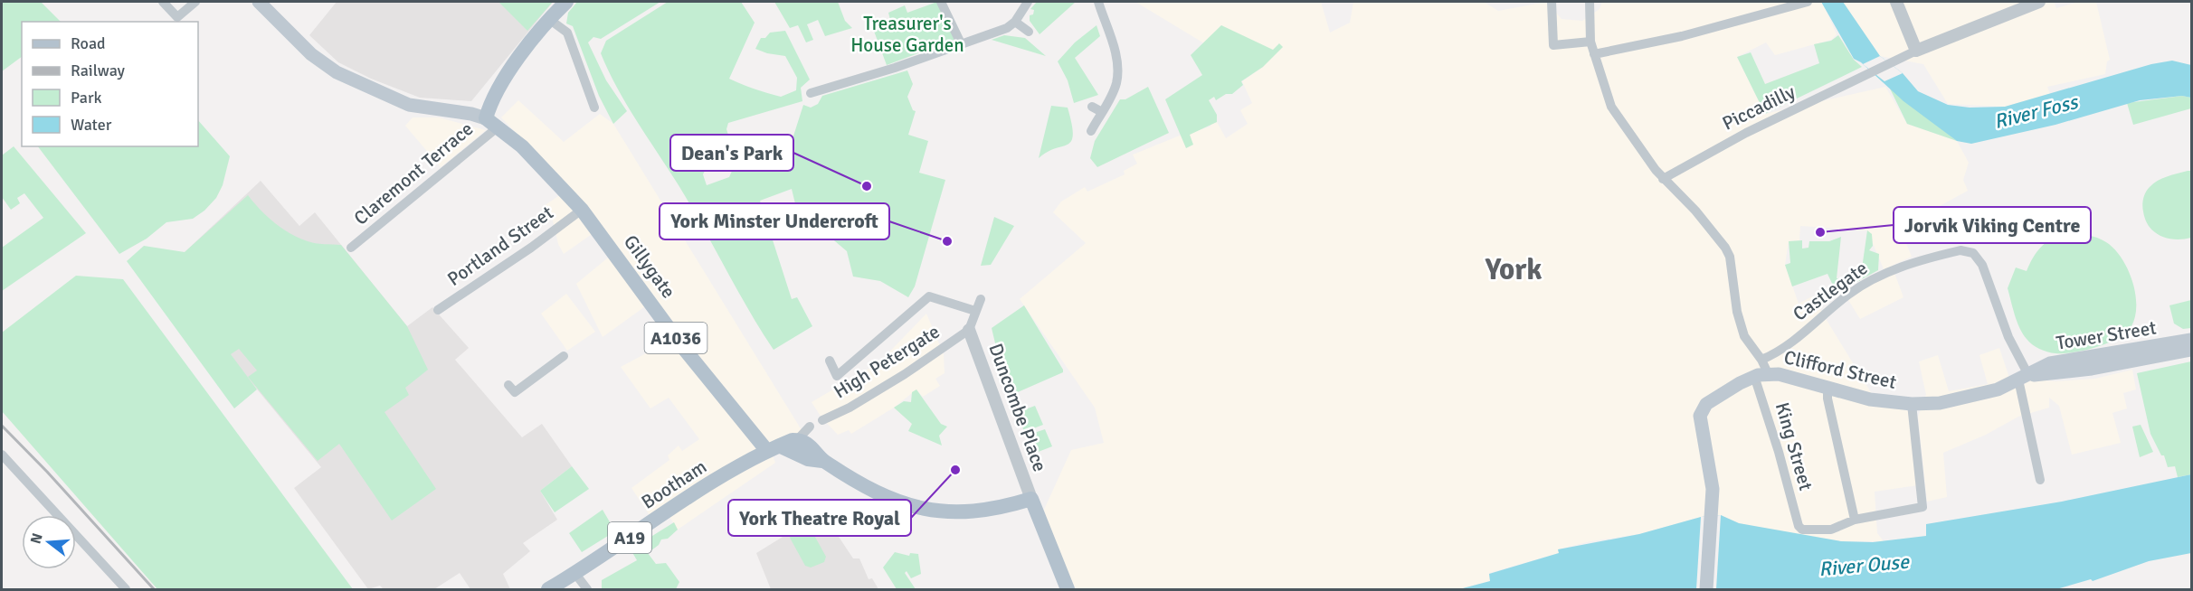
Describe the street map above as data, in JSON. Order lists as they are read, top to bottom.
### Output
{
  "streets": {
    "main road": [
      "Gillygate",
      "Tower Street",
      "A1036",
      "Clifford Street",
      "Bootham",
      "A19"
    ],
    "street": [
      "Piccadilly",
      "Claremont Terrace",
      "Portland Street",
      "Castlegate",
      "High Petergate",
      "Duncombe Place",
      "King Street"
    ]
  },
  "crossings": [
    ["Piccadilly", "King Street"],
    ["Claremont Terrace", "Gillygate"],
    ["Portland Street", "Gillygate"],
    ["Gillygate", "A1036"],
    ["Gillygate", "Bootham"],
    ["Castlegate", "Tower Street"],
    ["Castlegate", "Clifford Street"],
    ["Castlegate", "King Street"],
    ["Tower Street", "Clifford Street"],
    ["A1036", "Duncombe Place"],
    ["A1036", "Bootham"],
    ["High Petergate", "Duncombe Place"],
    ["Clifford Street", "King Street"]
  ],
  "districts": ["York"],
  "water": ["River Foss", "River Ouse"],
  "parks": ["Treasurer's House Garden"],
  "places": [
    "Dean's Park",
    "Jorvik Viking Centre",
    "York Minster Undercroft",
    "York Theatre Royal"
  ],
  "legend": [
    "Road",
    "Railway",
    "Park",
    "Water"
  ],
  "north": "left"
}
